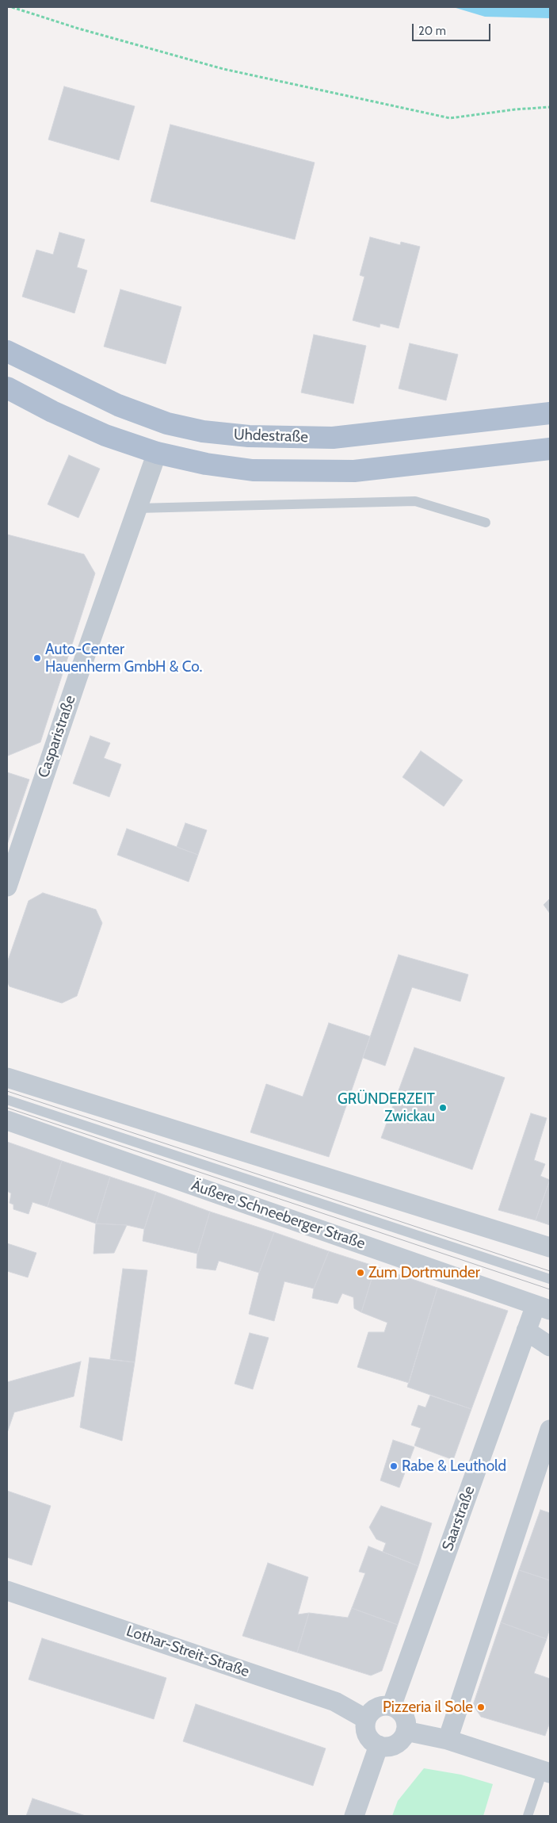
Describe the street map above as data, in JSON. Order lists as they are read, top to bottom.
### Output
{
  "streets": {
    "main road": ["Uhdestraße"],
    "street": [
      "Casparistraße",
      "Äußere Schneeberger Straße",
      "Saarstraße",
      "Lothar-Streit-Straße"
    ]
  },
  "crossings": [
    ["Äußere Schneeberger Straße", "Saarstraße"],
    ["Saarstraße", "Lothar-Streit-Straße"]
  ],
  "places": [
    "Auto-Center Hauenherm GmbH & Co.",
    "GRÜNDERZEIT Zwickau",
    "Zum Dortmunder",
    "Rabe & Leuthold",
    "Pizzeria il Sole"
  ],
  "scale_bar": "20 m"
}
